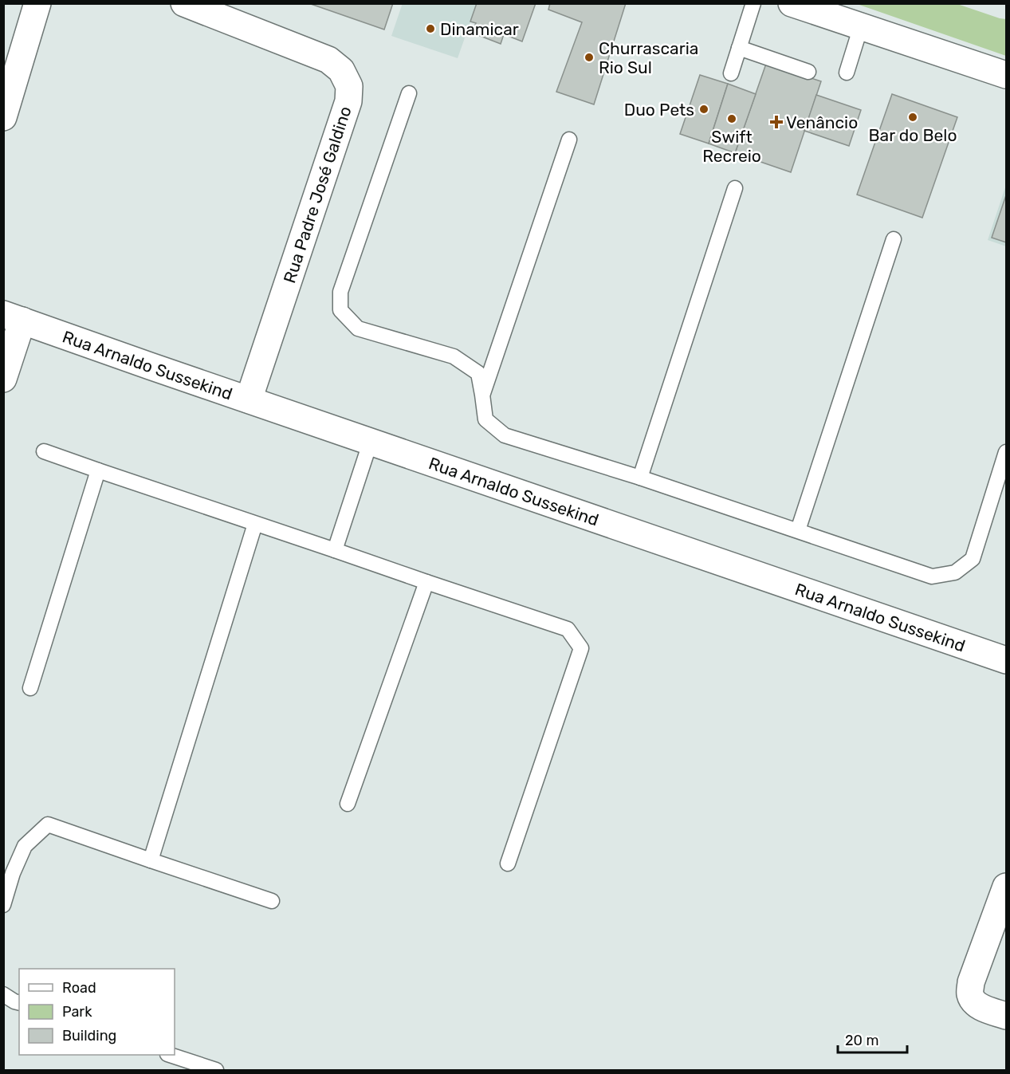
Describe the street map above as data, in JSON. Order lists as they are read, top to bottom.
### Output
{
  "streets": {
    "street": ["Rua Padre José Galdino", "Rua Arnaldo Sussekind"]
  },
  "crossings": [
    ["Rua Padre José Galdino", "Rua Arnaldo Sussekind"]
  ],
  "places": {
    "other": [
      "Dinamicar",
      "Churrascaria Rio Sul",
      "Duo Pets",
      "Bar do Belo",
      "Swift Recreio"
    ],
    "health": ["Venâncio"]
  },
  "legend": ["Road", "Park", "Building"],
  "scale_bar": "20 m"
}
